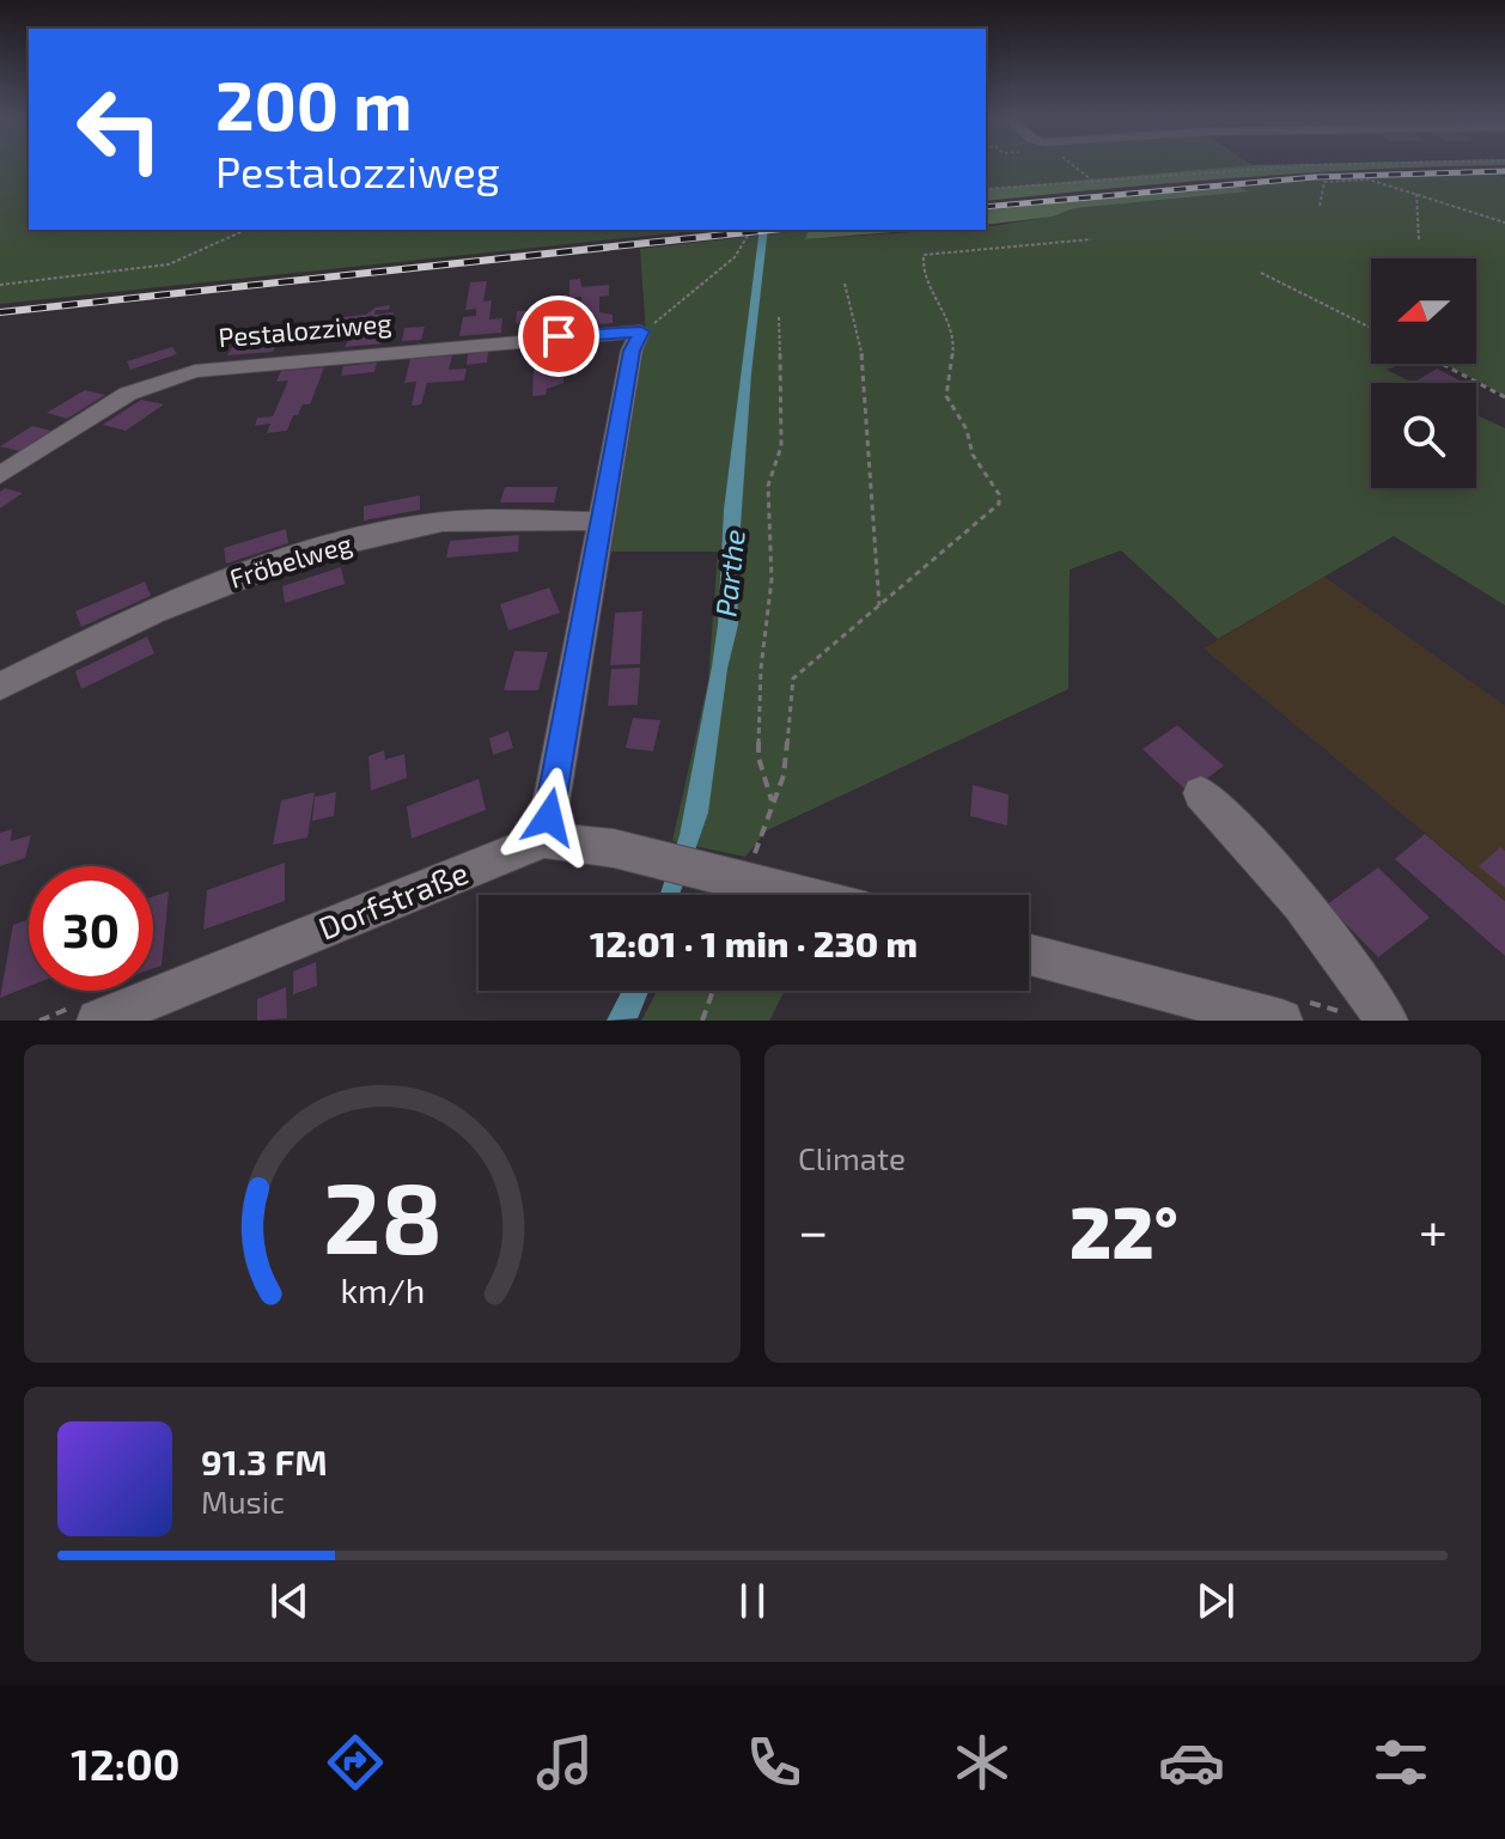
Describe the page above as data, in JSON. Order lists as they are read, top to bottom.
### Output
{
  "streets": {
    "street": ["Pestalozziweg", "Fröbelweg", "Dorfstraße"]
  },
  "water": ["Parthe"],
  "north": "left",
  "page": {
    "turn": ["200 m", "Pestalozziweg"],
    "limit": "30",
    "trip": "12:01 · 1 min · 230 m",
    "tile": "Climate",
    "heat": ["−", "22°", "+"],
    "song": ["91.3 FM", "Music"],
    "tabs": "12:00",
    "gauge": ["28", "km/h"]
  }
}
